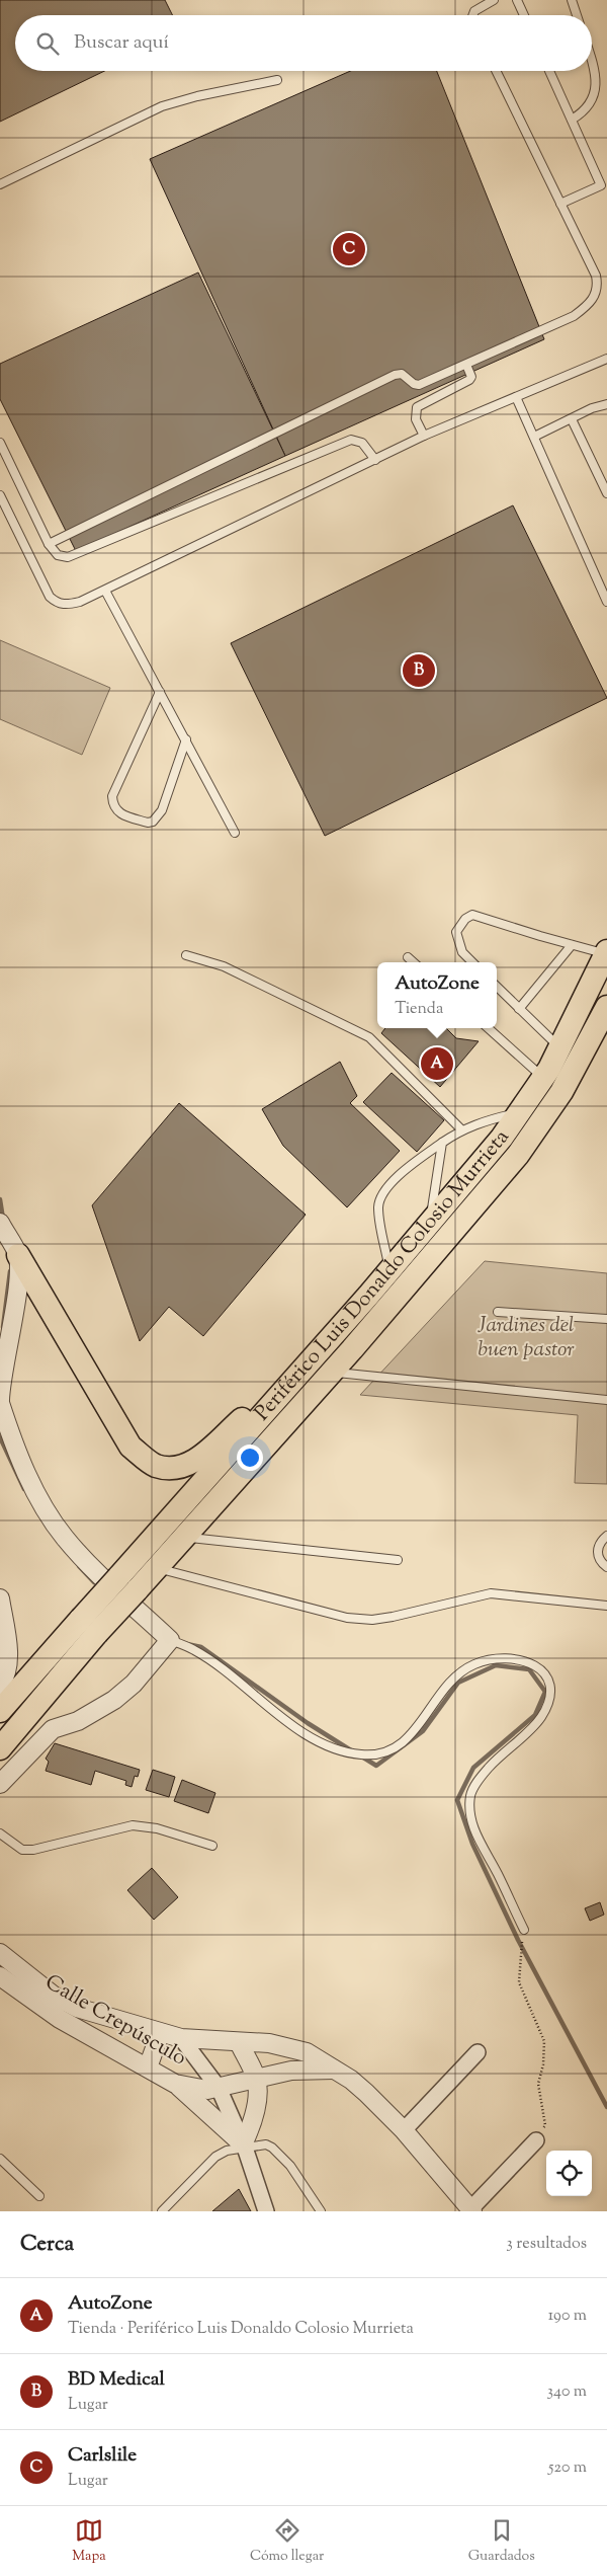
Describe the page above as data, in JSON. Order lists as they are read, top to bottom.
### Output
{
  "streets": {
    "main road": ["Periférico Luis Donaldo Colosio Murrieta"],
    "street": ["Calle Crepúsculo"]
  },
  "parks": ["Jardines del buen pastor"],
  "page": {
    "search": "Buscar aquí",
    "pins": ["C", "B", "A"],
    "popup": ["AutoZone", "Tienda"],
    "heading": ["Cerca", "3 resultados"],
    "list": [
      {
        "mark": "A",
        "name": "AutoZone",
        "note": "Tienda · Periférico Luis Donaldo Colosio Murrieta",
        "value": "190 m"
      },
      {
        "mark": "B",
        "name": "BD Medical",
        "note": "Lugar",
        "value": "340 m"
      },
      {
        "mark": "C",
        "name": "Carlslile",
        "note": "Lugar",
        "value": "520 m"
      }
    ],
    "nav": ["Mapa", "Cómo llegar", "Guardados"]
  }
}
